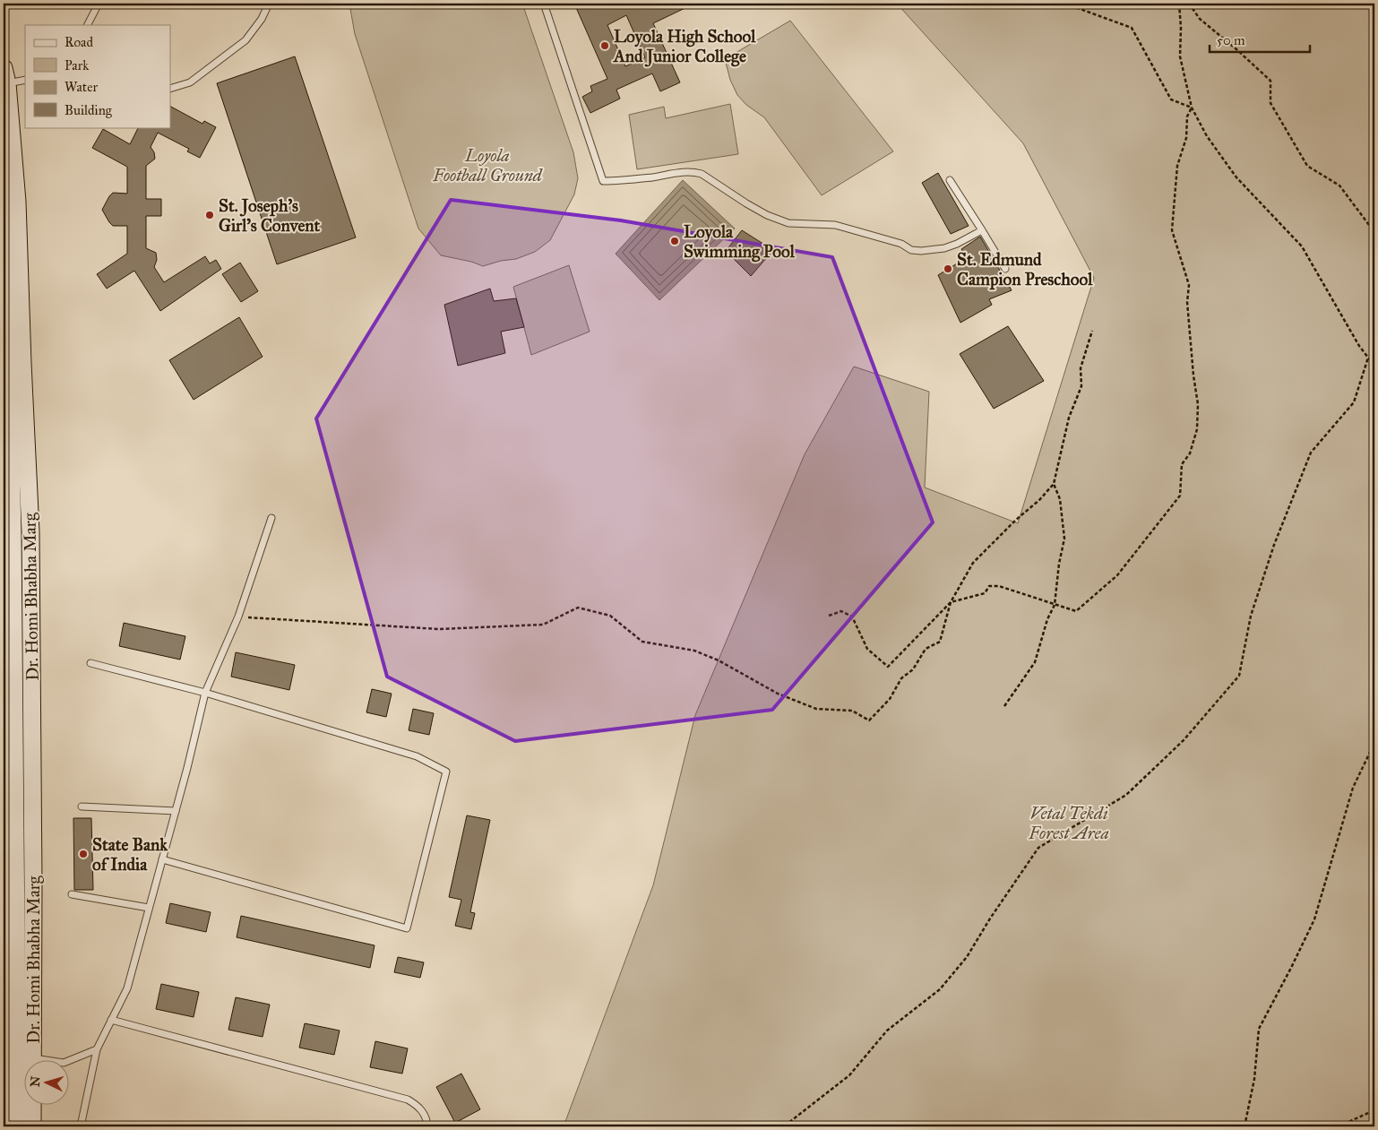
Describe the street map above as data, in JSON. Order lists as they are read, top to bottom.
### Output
{
  "streets": {
    "main road": ["Dr. Homi Bhabha Marg"]
  },
  "parks": ["Loyola Football Ground", "Vetal Tekdi Forest Area"],
  "places": [
    "Loyola High School And Junior College",
    "St. Joseph's Girl's Convent",
    "Loyola Swimming Pool",
    "St. Edmund Campion Preschool",
    "State Bank of India"
  ],
  "legend": [
    "Road",
    "Park",
    "Water",
    "Building"
  ],
  "scale_bar": "50 m",
  "north": "left"
}
